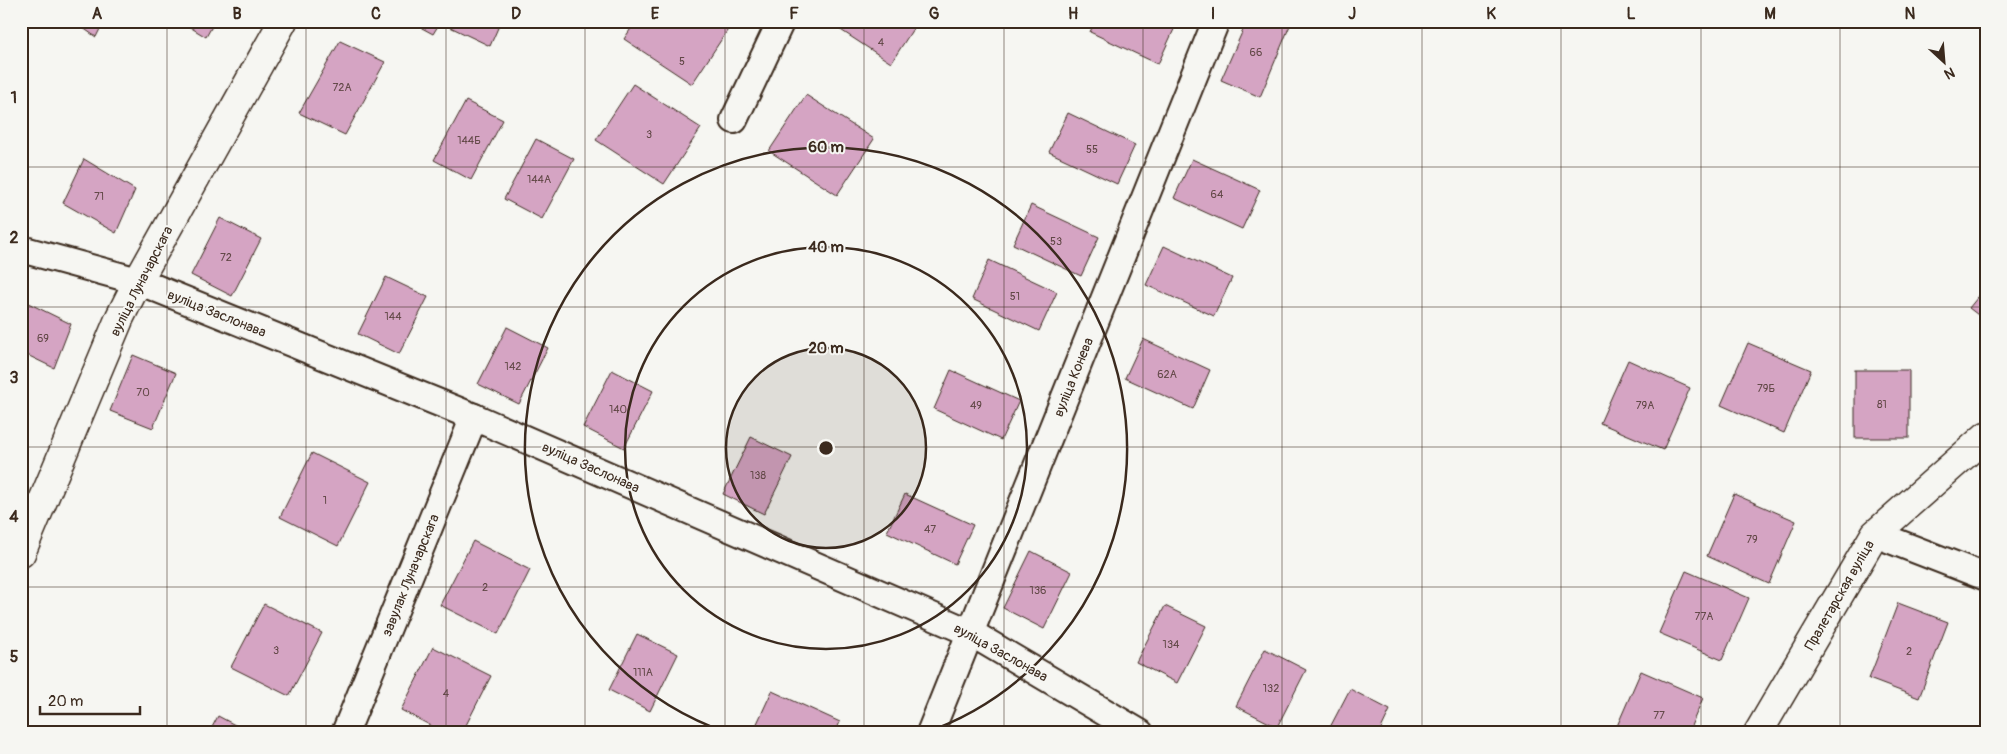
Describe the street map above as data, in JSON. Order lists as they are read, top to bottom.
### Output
{
  "streets": {
    "street": [
      "вуліца Луначарскага",
      "вуліца Заслонава",
      "вуліца Конева",
      "завулак Луначарскага",
      "Пралетарская вуліца"
    ]
  },
  "crossings": [
    ["вуліца Луначарскага", "вуліца Заслонава"],
    ["вуліца Заслонава", "вуліца Конева"],
    ["вуліца Заслонава", "завулак Луначарскага"]
  ],
  "house_numbers": [
    "4",
    "66",
    "5",
    "72А",
    "3",
    "144Б",
    "55",
    "144А",
    "64",
    "71",
    "53",
    "72",
    "51",
    "144",
    "69",
    "142",
    "62А",
    "79Б",
    "70",
    "81",
    "49",
    "79А",
    "140",
    "138",
    "1",
    "47",
    "79",
    "2",
    "136",
    "77А",
    "134",
    "3",
    "2",
    "111А",
    "132",
    "4",
    "77"
  ],
  "scale_bar": "20 m",
  "north": "bottom right",
  "grid": {
    "columns": [
      "A",
      "B",
      "C",
      "D",
      "E",
      "F",
      "G",
      "H",
      "I",
      "J",
      "K",
      "L",
      "M",
      "N"
    ],
    "rows": [
      "1",
      "2",
      "3",
      "4",
      "5"
    ]
  },
  "rings": ["60 m", "40 m", "20 m"]
}
